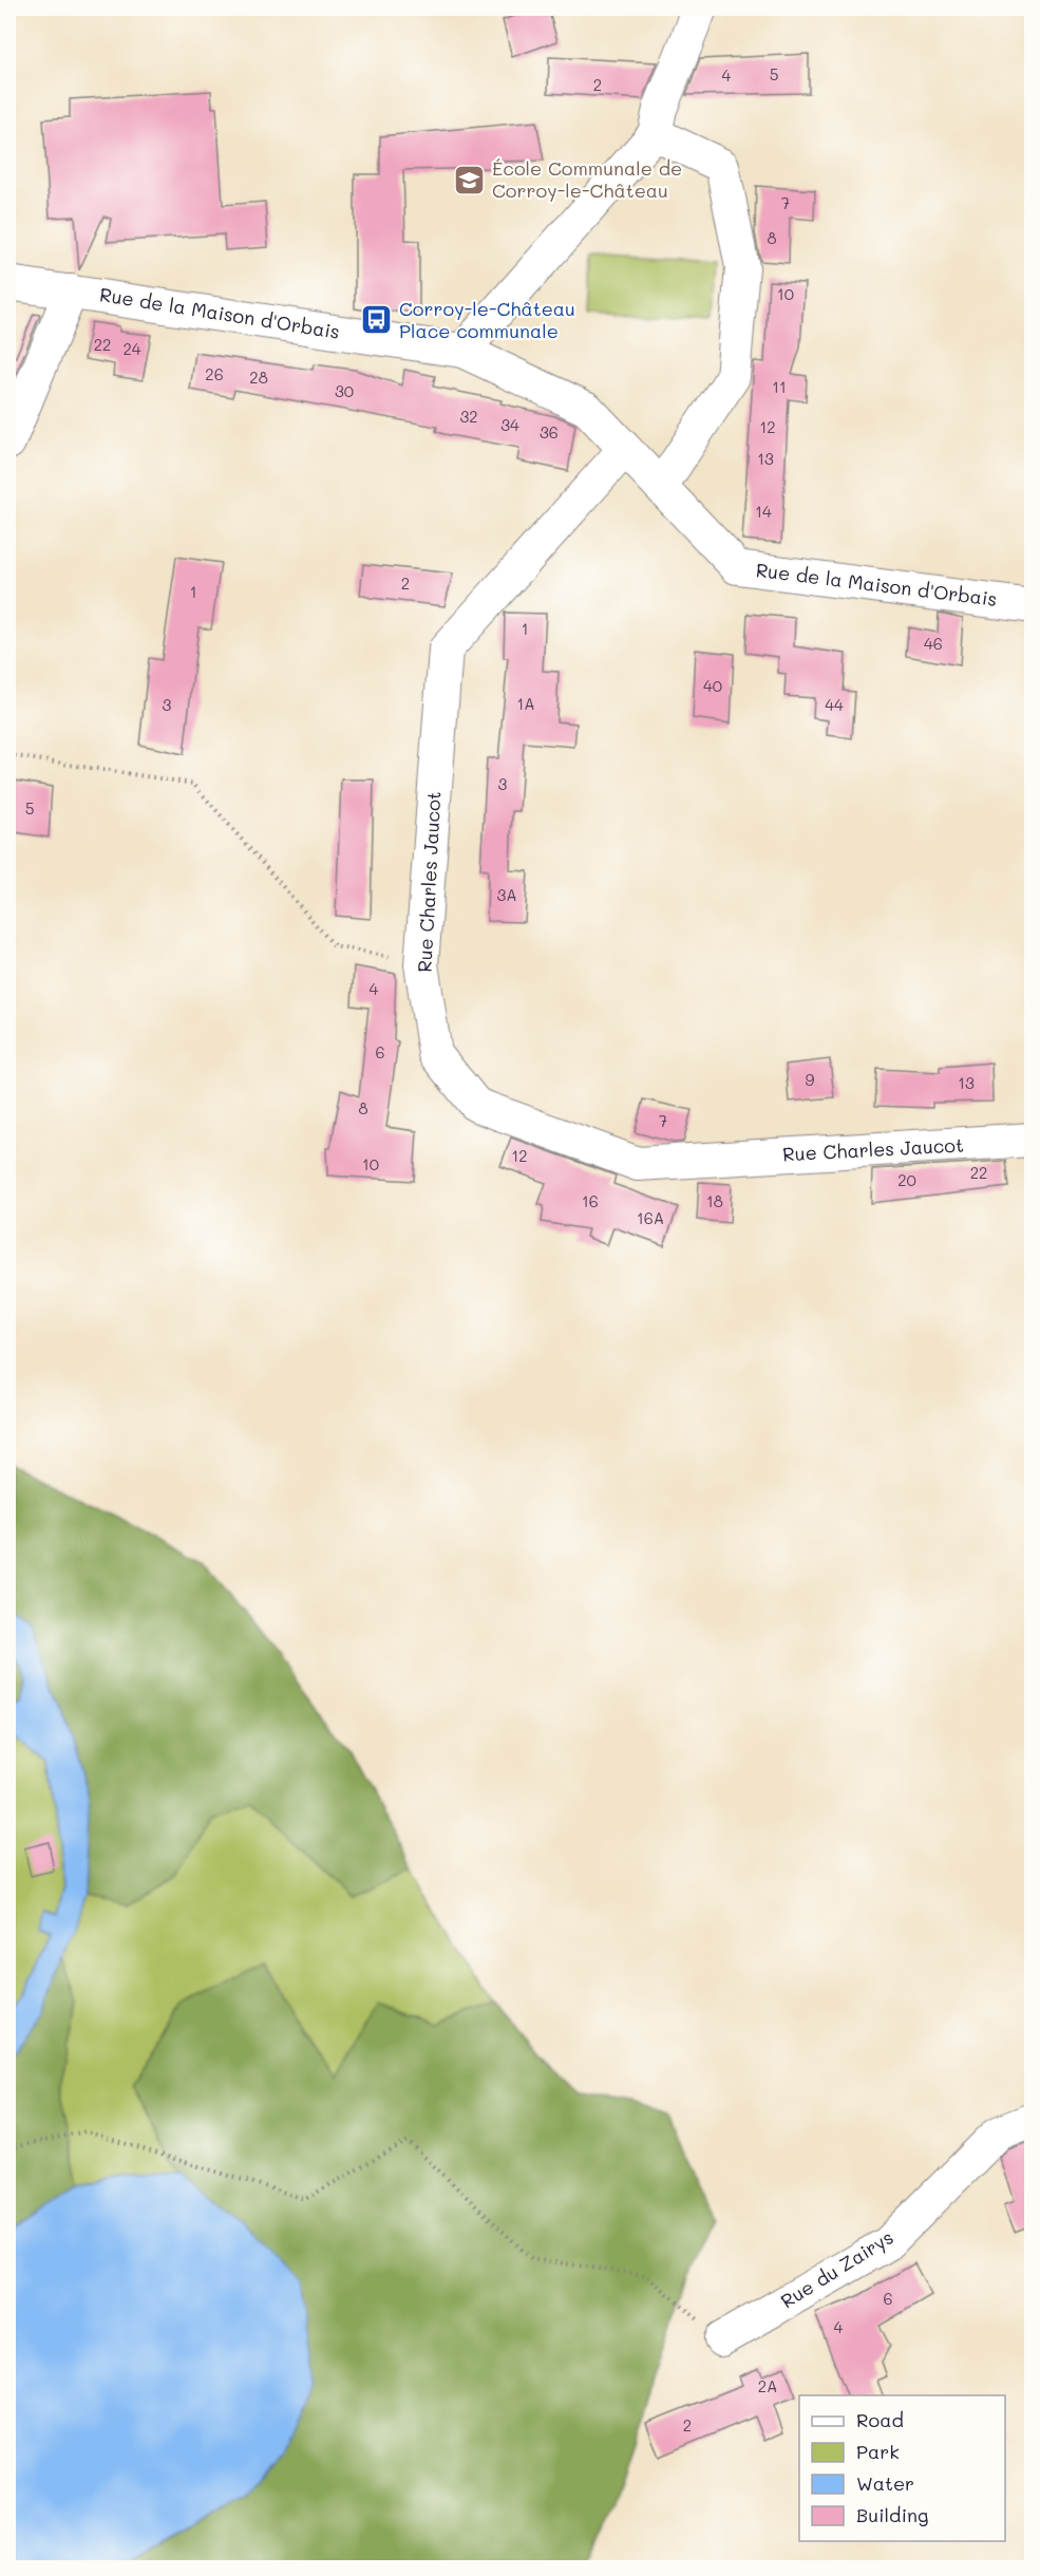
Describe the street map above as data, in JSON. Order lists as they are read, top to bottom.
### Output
{
  "streets": {
    "street": ["Rue de la Maison d'Orbais", "Rue Charles Jaucot", "Rue du Zairys"]
  },
  "crossings": [
    ["Rue de la Maison d'Orbais", "Rue Charles Jaucot"]
  ],
  "places": {
    "school or university": ["École Communale de Corroy-le-Château"],
    "bus stop": ["Corroy-le-Château Place communale"]
  },
  "house_numbers": [
    "5",
    "4",
    "2",
    "7",
    "8",
    "10",
    "22",
    "24",
    "26",
    "28",
    "11",
    "30",
    "32",
    "34",
    "12",
    "36",
    "13",
    "14",
    "2",
    "1",
    "1",
    "46",
    "40",
    "1A",
    "3",
    "44",
    "3",
    "5",
    "3A",
    "4",
    "6",
    "9",
    "13",
    "8",
    "7",
    "12",
    "10",
    "22",
    "20",
    "16",
    "18",
    "16A",
    "6",
    "4",
    "2A",
    "2"
  ],
  "legend": [
    "Road",
    "Park",
    "Water",
    "Building"
  ]
}
